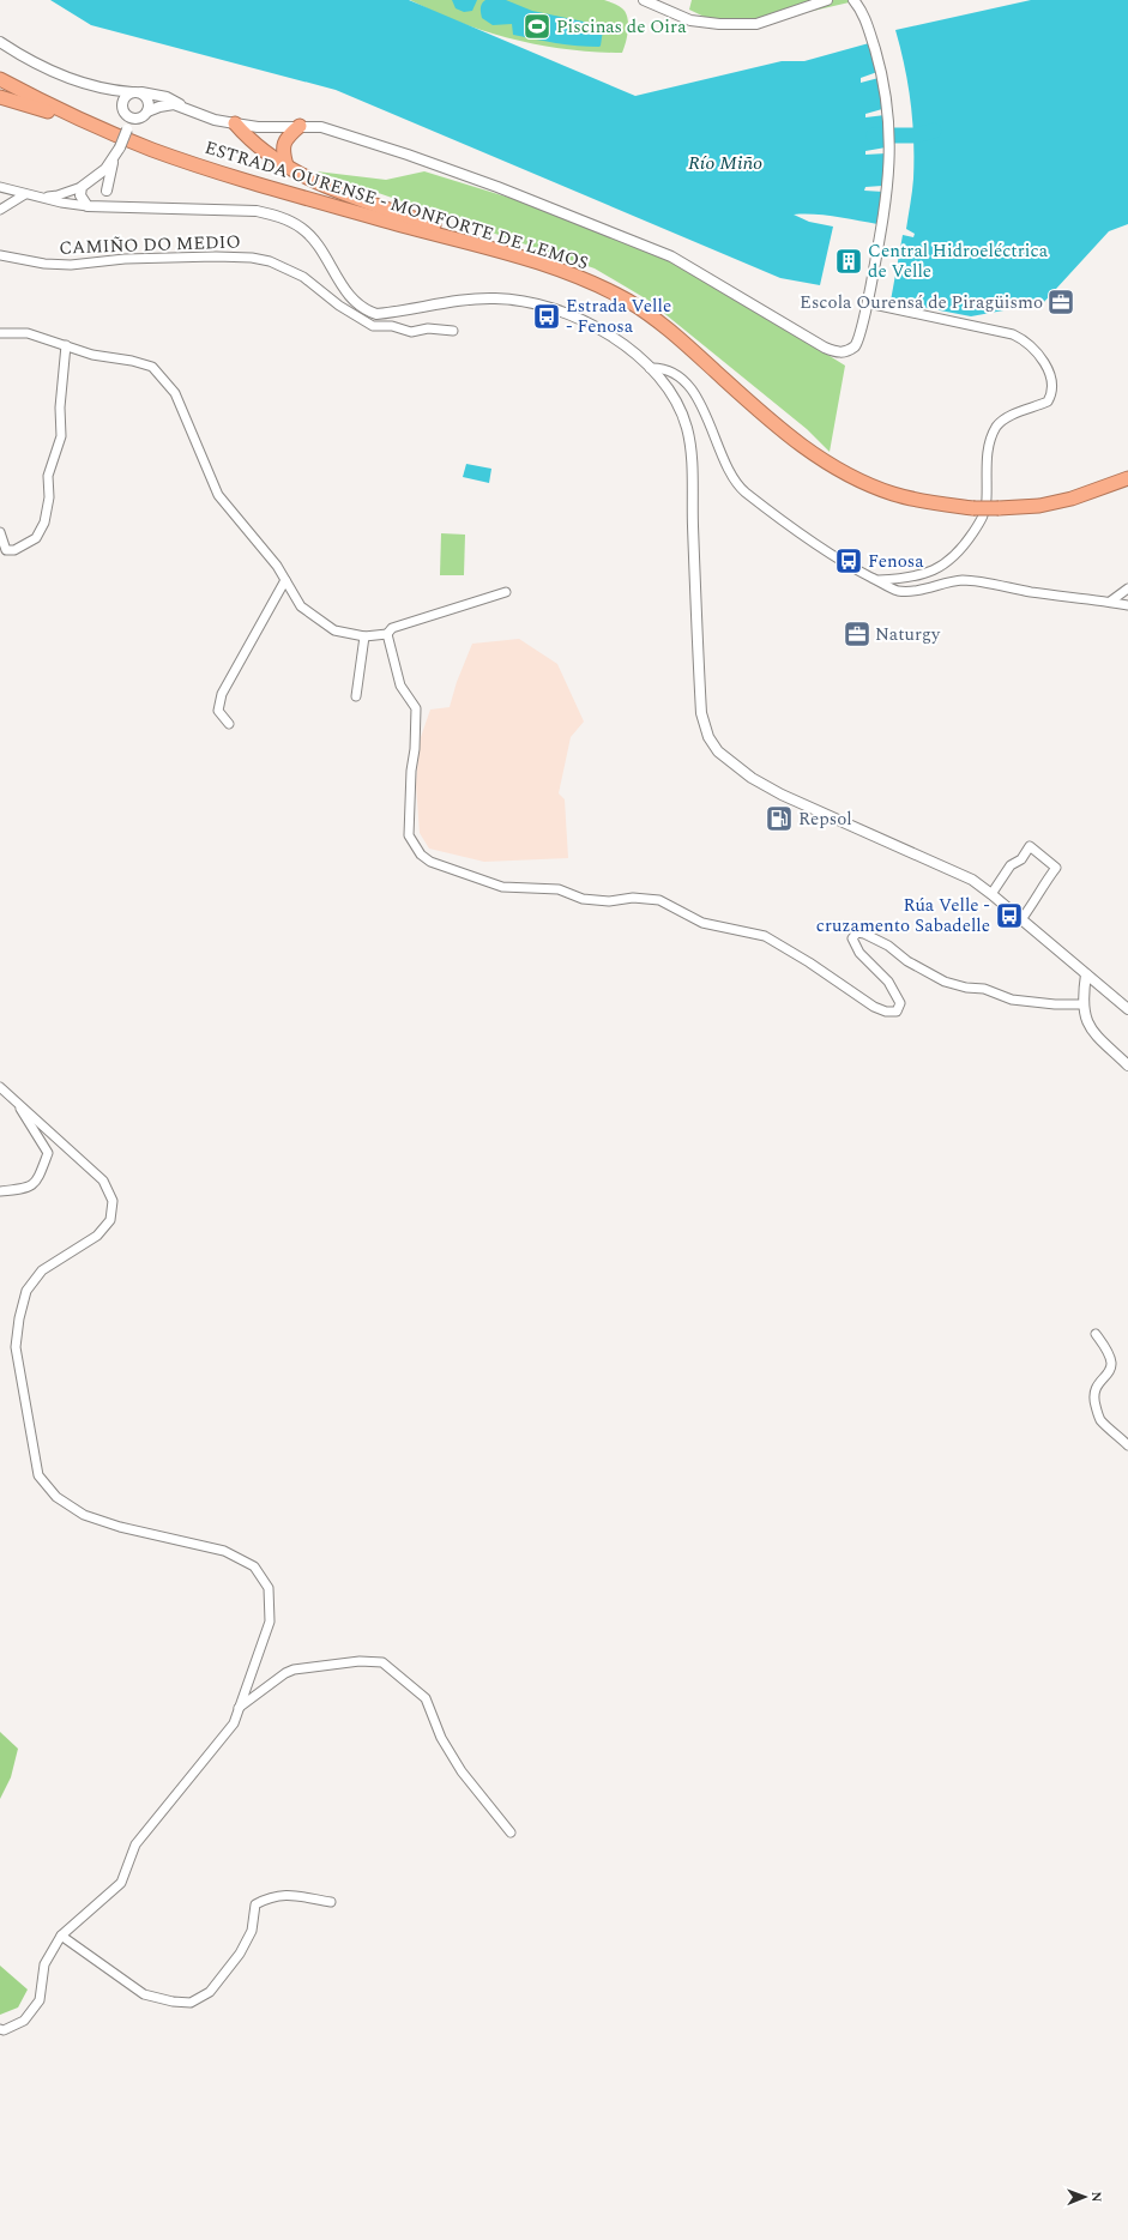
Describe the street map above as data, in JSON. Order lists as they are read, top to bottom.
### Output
{
  "streets": {
    "highway": ["ESTRADA OURENSE - MONFORTE DE LEMOS"],
    "street": ["CAMIÑO DO MEDIO"]
  },
  "water": ["Río Miño"],
  "places": {
    "sports": ["Piscinas de Oira"],
    "building": ["Central Hidroeléctrica de Velle"],
    "office": ["Escola Ourensá de Piragüismo", "Naturgy"],
    "bus stop": ["Estrada Velle - Fenosa", "Fenosa", "Rúa Velle - cruzamento Sabadelle"],
    "fuel station": ["Repsol"]
  },
  "north": "right"
}
